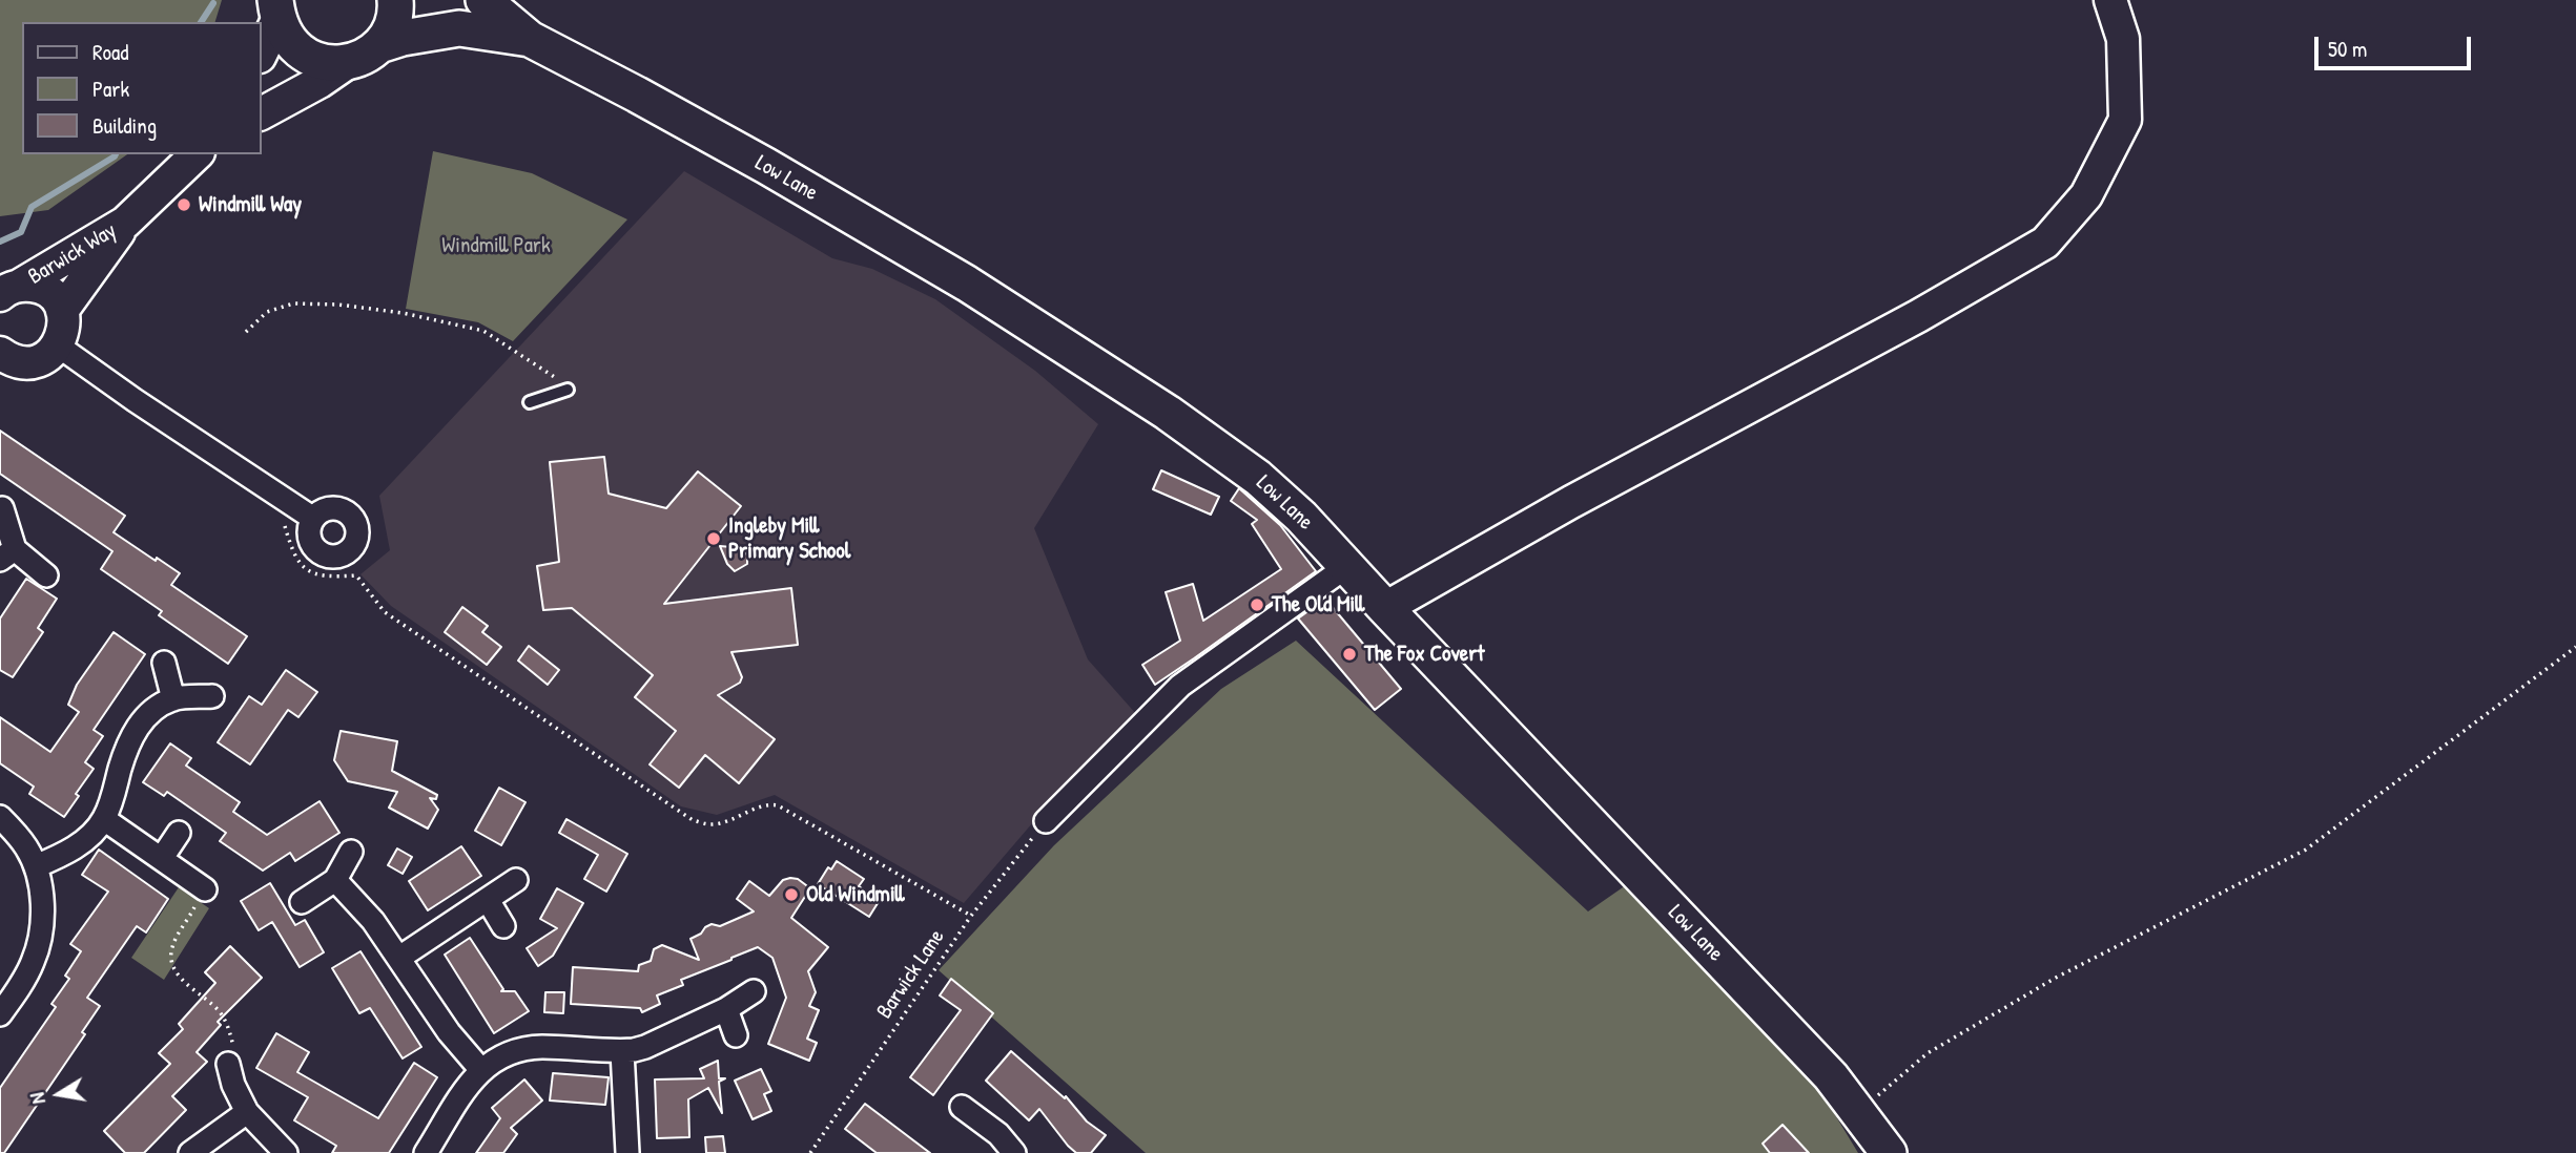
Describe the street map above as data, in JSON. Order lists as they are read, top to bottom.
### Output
{
  "streets": {
    "main road": ["Low Lane"],
    "street": ["Barwick Way"],
    "path": ["Barwick Lane"]
  },
  "parks": ["Windmill Park"],
  "places": [
    "Windmill Way",
    "Ingleby Mill Primary School",
    "The Old Mill",
    "The Fox Covert",
    "Old Windmill"
  ],
  "legend": ["Road", "Park", "Building"],
  "scale_bar": "50 m",
  "north": "left"
}
